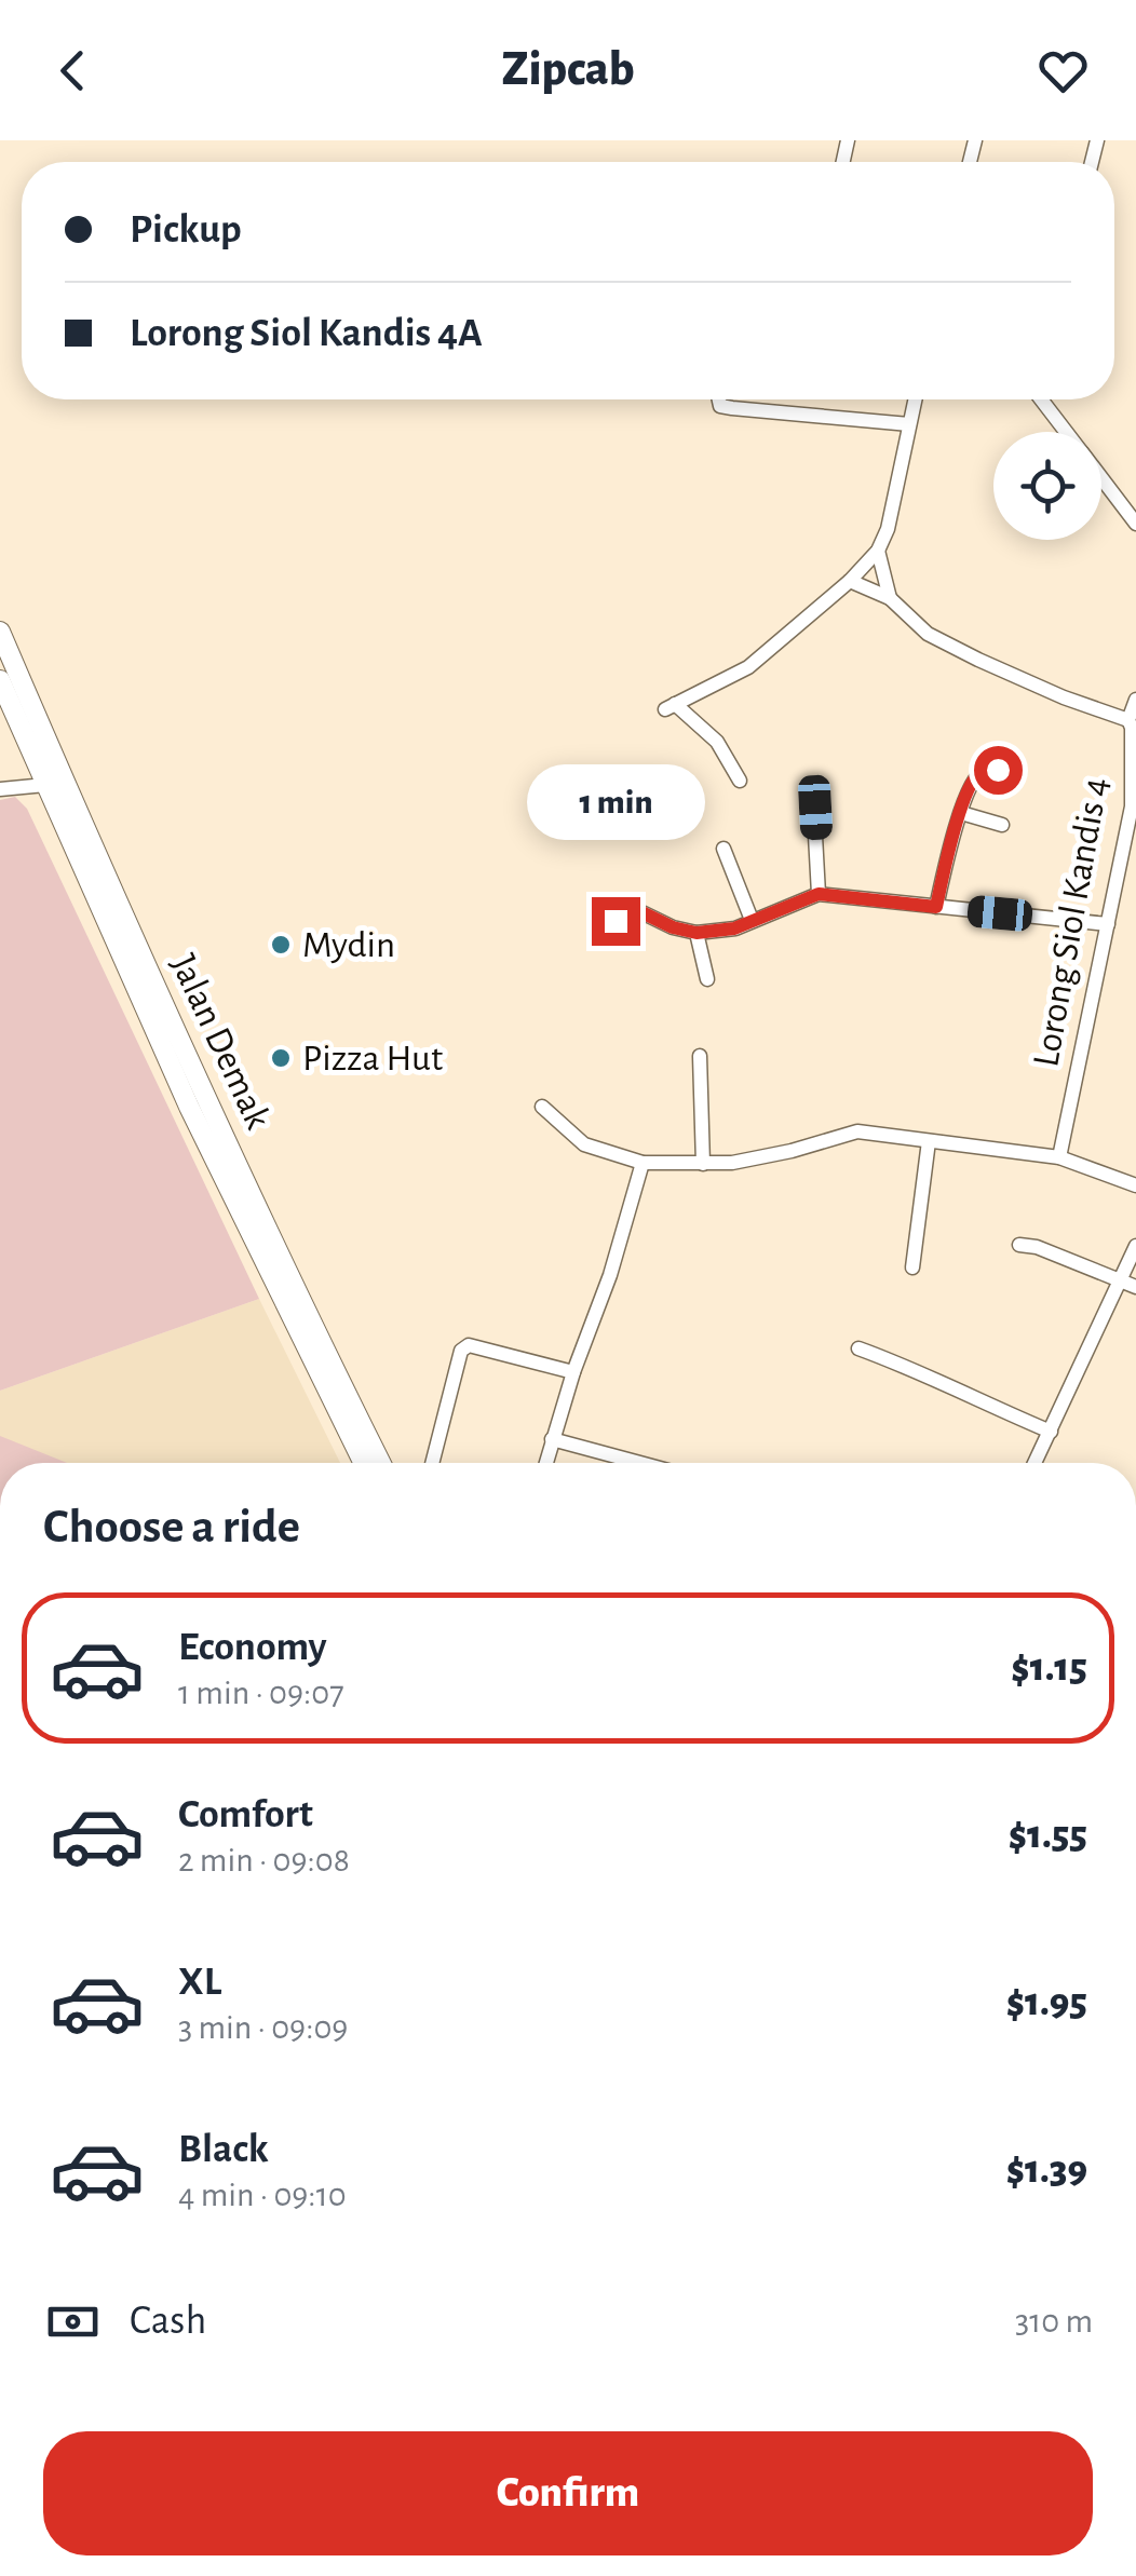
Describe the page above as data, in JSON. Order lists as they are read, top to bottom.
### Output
{
  "streets": {
    "highway": ["Jalan Demak"],
    "street": ["Lorong Siol Kandis 4"]
  },
  "places": ["Mydin", "Pizza Hut"],
  "page": {
    "header": "Zipcab",
    "banner": ["Pickup", "Lorong Siol Kandis 4A"],
    "bubble": "1 min",
    "heading": "Choose a ride",
    "list": [
      {
        "name": "Economy",
        "note": "1 min · 09:07",
        "value": "$1.15"
      },
      {
        "name": "Comfort",
        "note": "2 min · 09:08",
        "value": "$1.55"
      },
      {
        "name": "XL",
        "note": "3 min · 09:09",
        "value": "$1.95"
      },
      {
        "name": "Black",
        "note": "4 min · 09:10",
        "value": "$1.39"
      }
    ],
    "pay": ["Cash", "310 m"],
    "buttons": "Confirm"
  }
}
